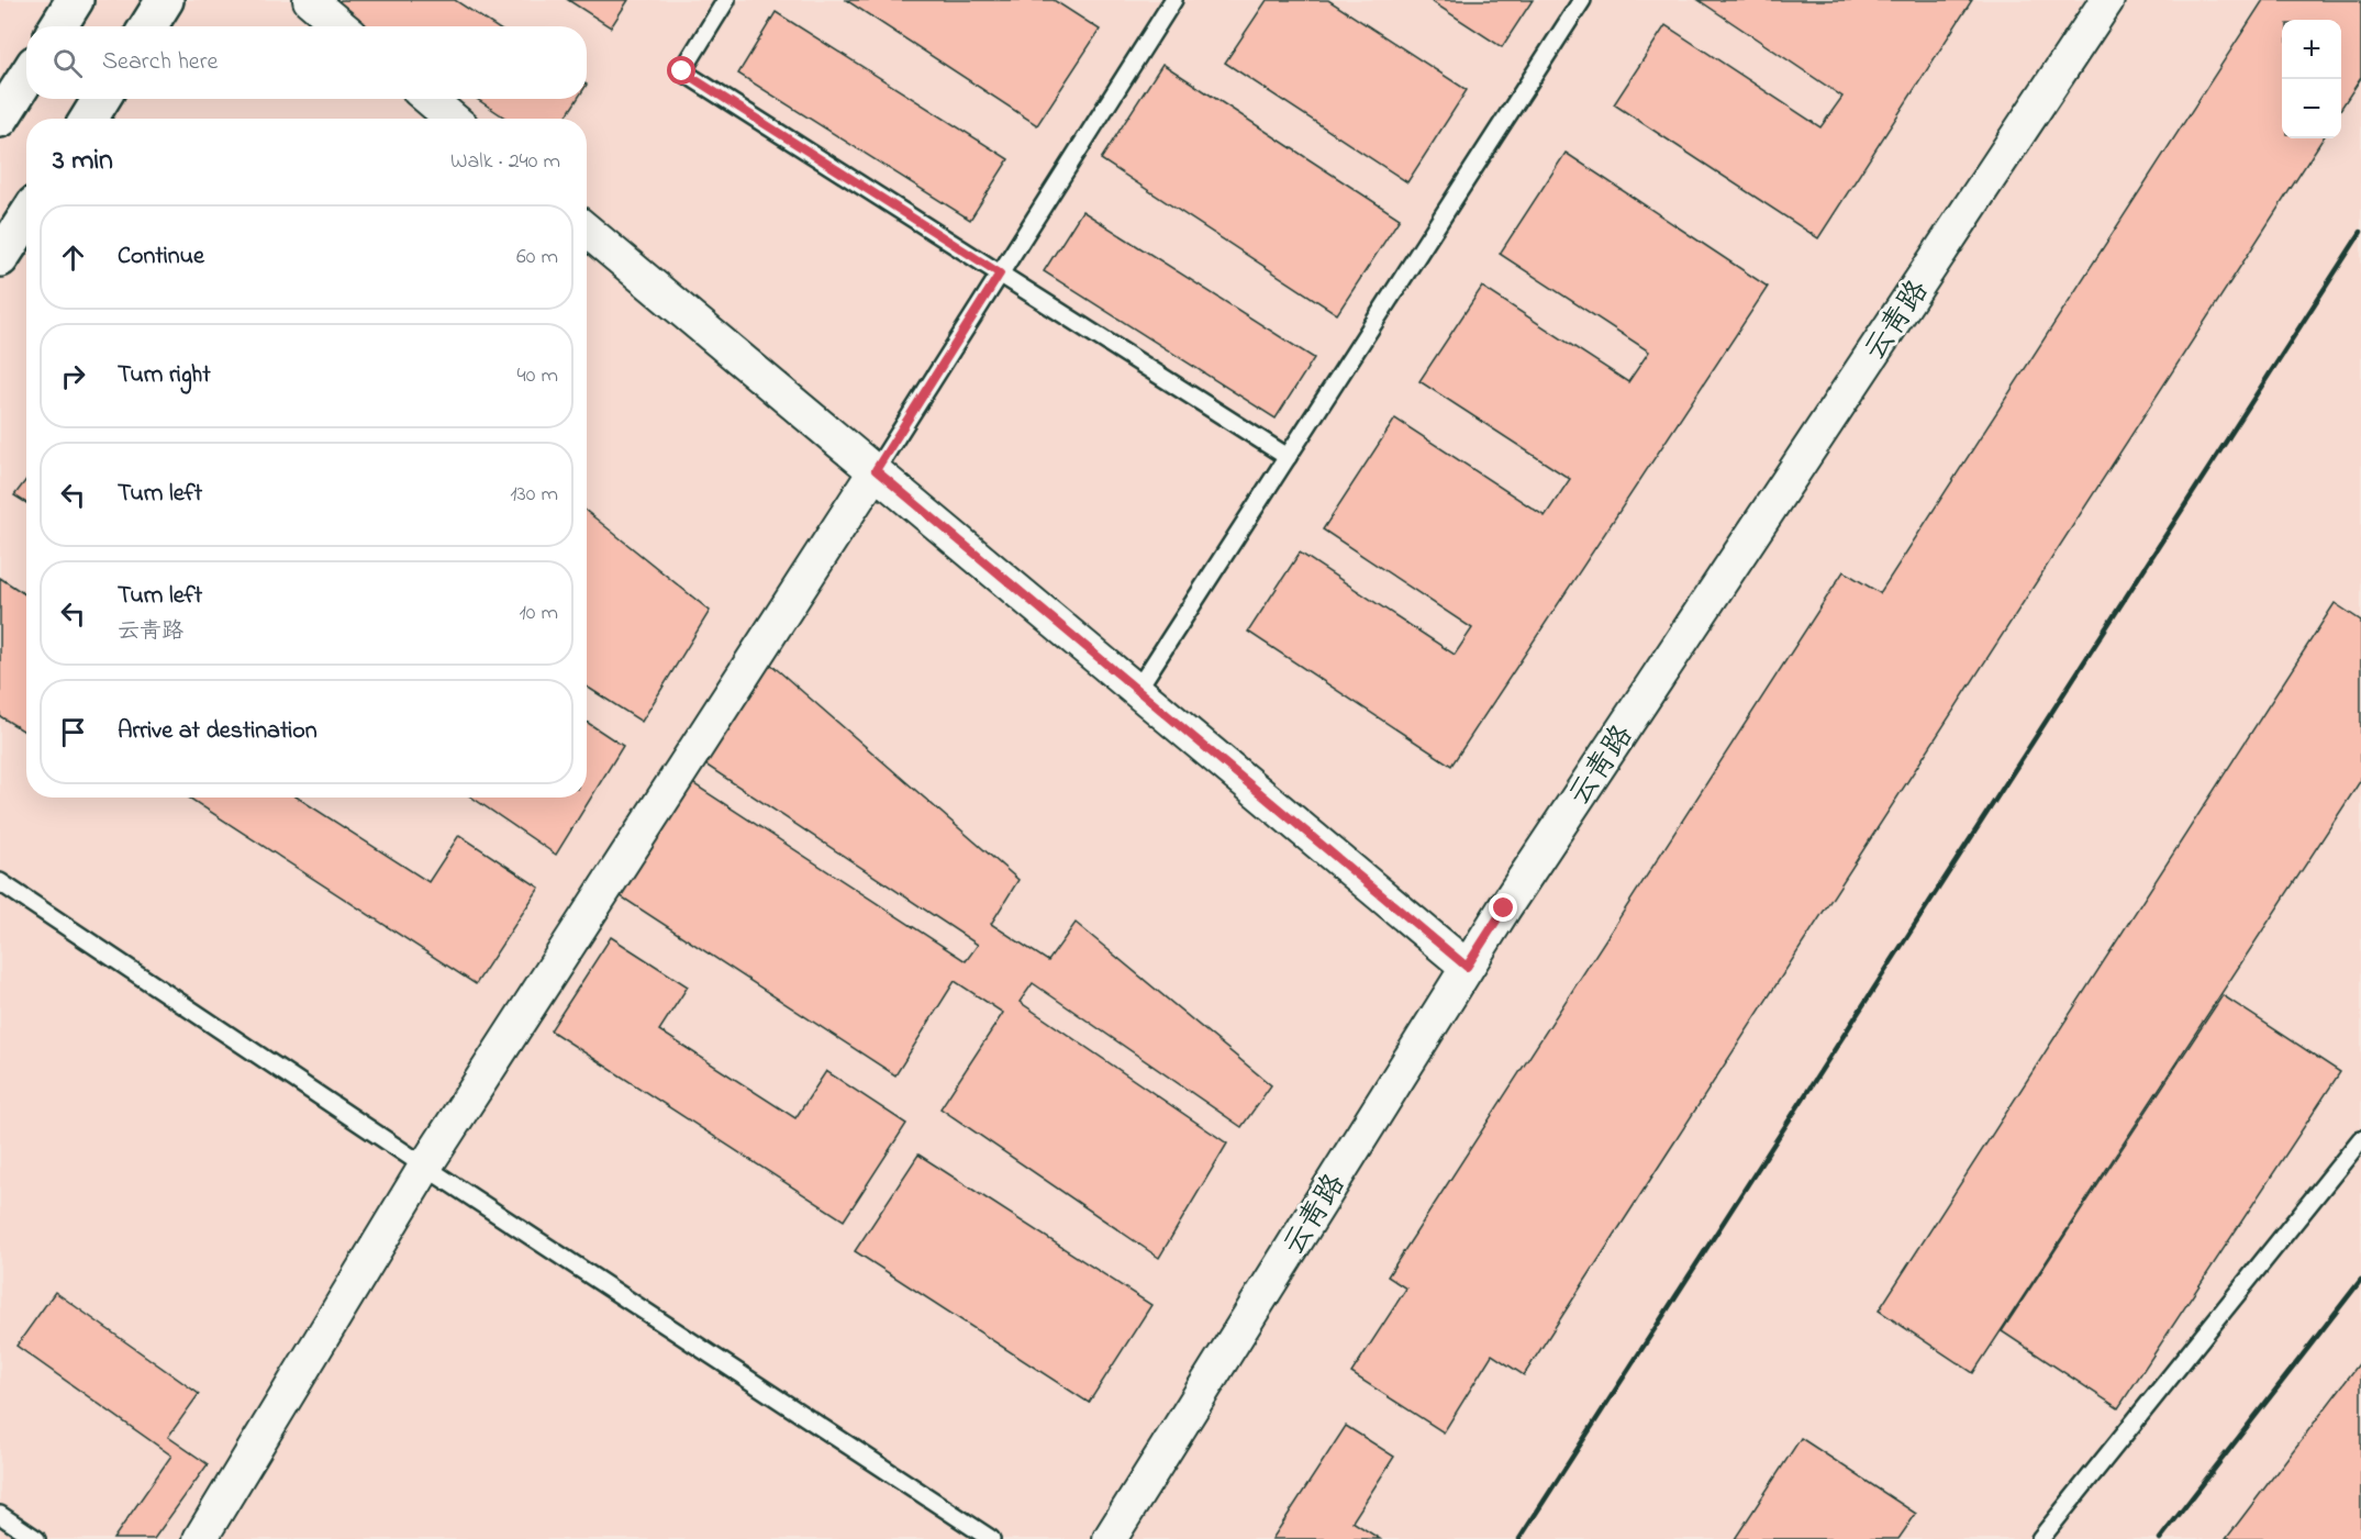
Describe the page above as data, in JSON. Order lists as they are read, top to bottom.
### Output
{
  "streets": {
    "street": ["云青路"]
  },
  "page": {
    "map_buttons": ["+", "−"],
    "search": "Search here",
    "heading": ["3 min", "Walk · 240 m"],
    "list": [
      ["Continue", "60 m"],
      ["Turn right", "40 m"],
      ["Turn left", "130 m"],
      ["Turn left", "云青路", "10 m"],
      "Arrive at destination"
    ]
  }
}
